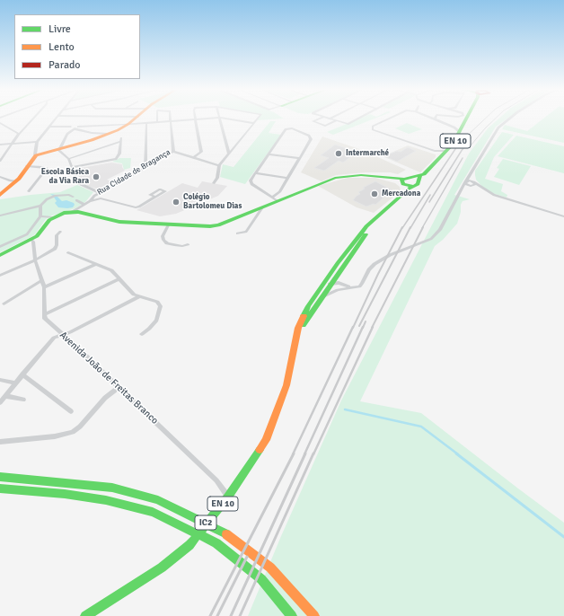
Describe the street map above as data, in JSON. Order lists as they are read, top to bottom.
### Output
{
  "streets": {
    "main road": ["EN 10", "IC2"],
    "street": ["Rua Cidade de Bragança", "Avenida João de Freitas Branco"]
  },
  "crossings": [
    ["EN 10", "Avenida João de Freitas Branco"]
  ],
  "places": [
    "Intermarché",
    "Escola Básica da Via Rara",
    "Mercadona",
    "Colégio Bartolomeu Dias"
  ],
  "legend": ["Livre", "Lento", "Parado"]
}
